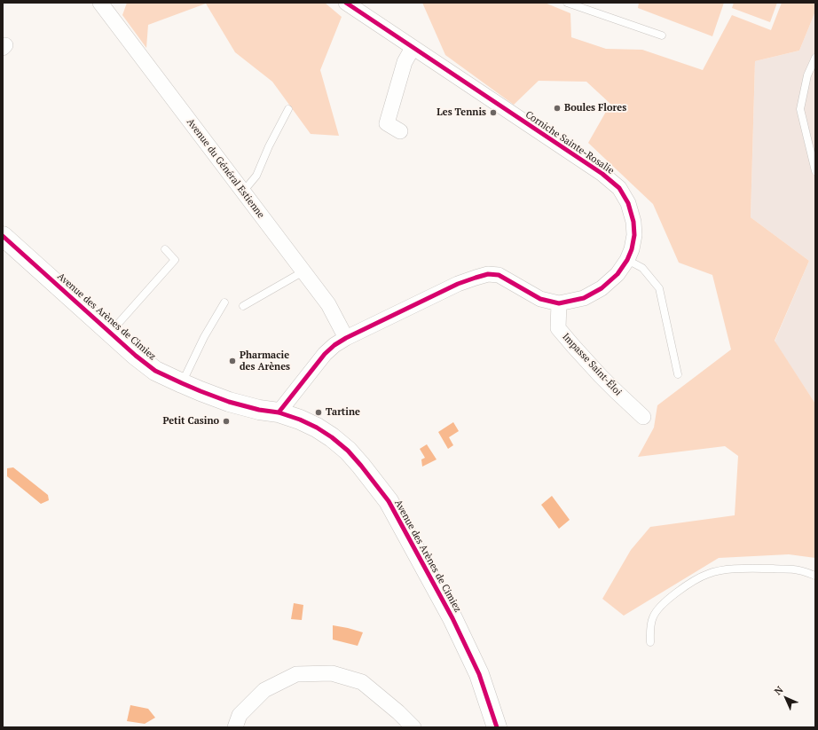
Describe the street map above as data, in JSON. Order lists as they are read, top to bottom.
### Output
{
  "streets": {
    "street": [
      "Corniche Sainte-Rosalie",
      "Avenue du Général Estienne",
      "Avenue des Arènes de Cimiez",
      "Impasse Saint-Éloi"
    ]
  },
  "crossings": [
    ["Corniche Sainte-Rosalie", "Avenue du Général Estienne"],
    ["Corniche Sainte-Rosalie", "Avenue des Arènes de Cimiez"],
    ["Corniche Sainte-Rosalie", "Impasse Saint-Éloi"]
  ],
  "places": [
    "Boules Flores",
    "Les Tennis",
    "Pharmacie des Arènes",
    "Tartine",
    "Petit Casino"
  ],
  "north": "top left"
}
